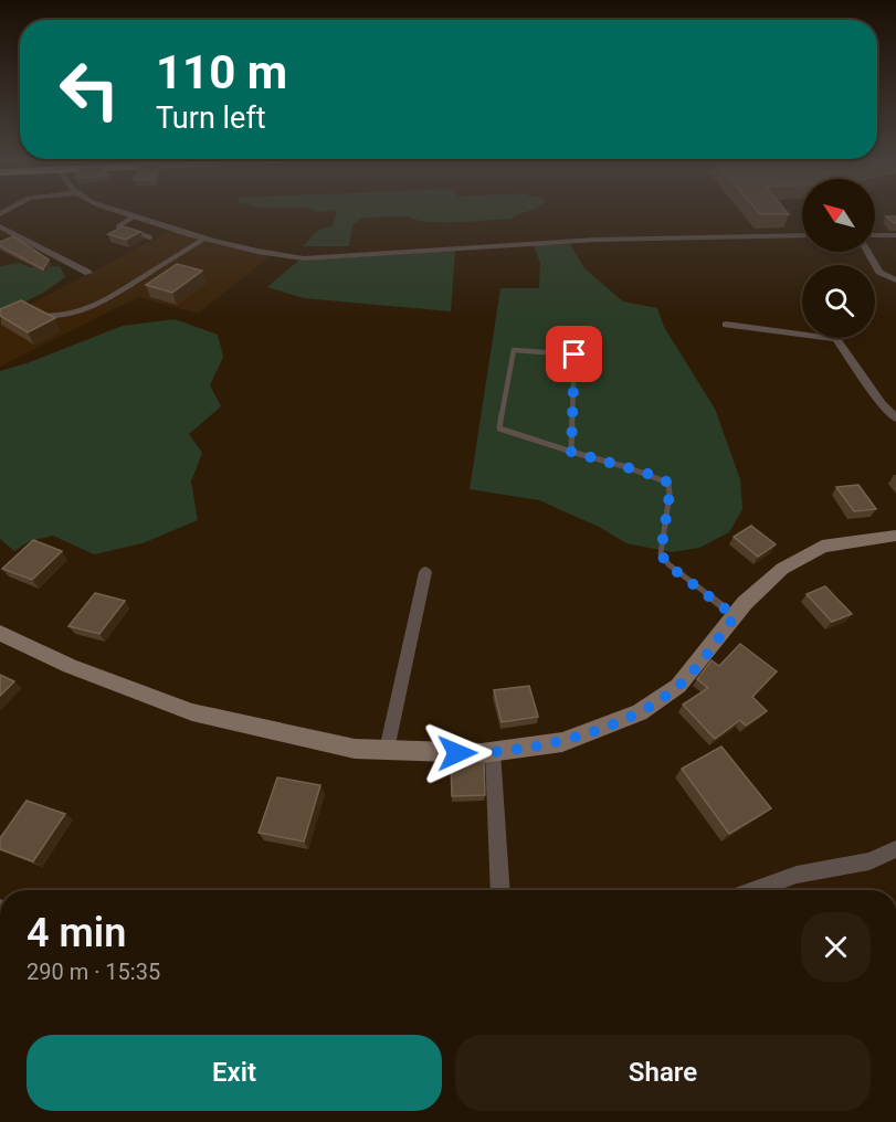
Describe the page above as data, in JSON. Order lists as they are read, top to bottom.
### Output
{
  "north": "top left",
  "page": {
    "turn": ["110 m", "Turn left"],
    "heading": ["4 min", "290 m · 15:35"],
    "buttons": ["Exit", "Share"]
  }
}
